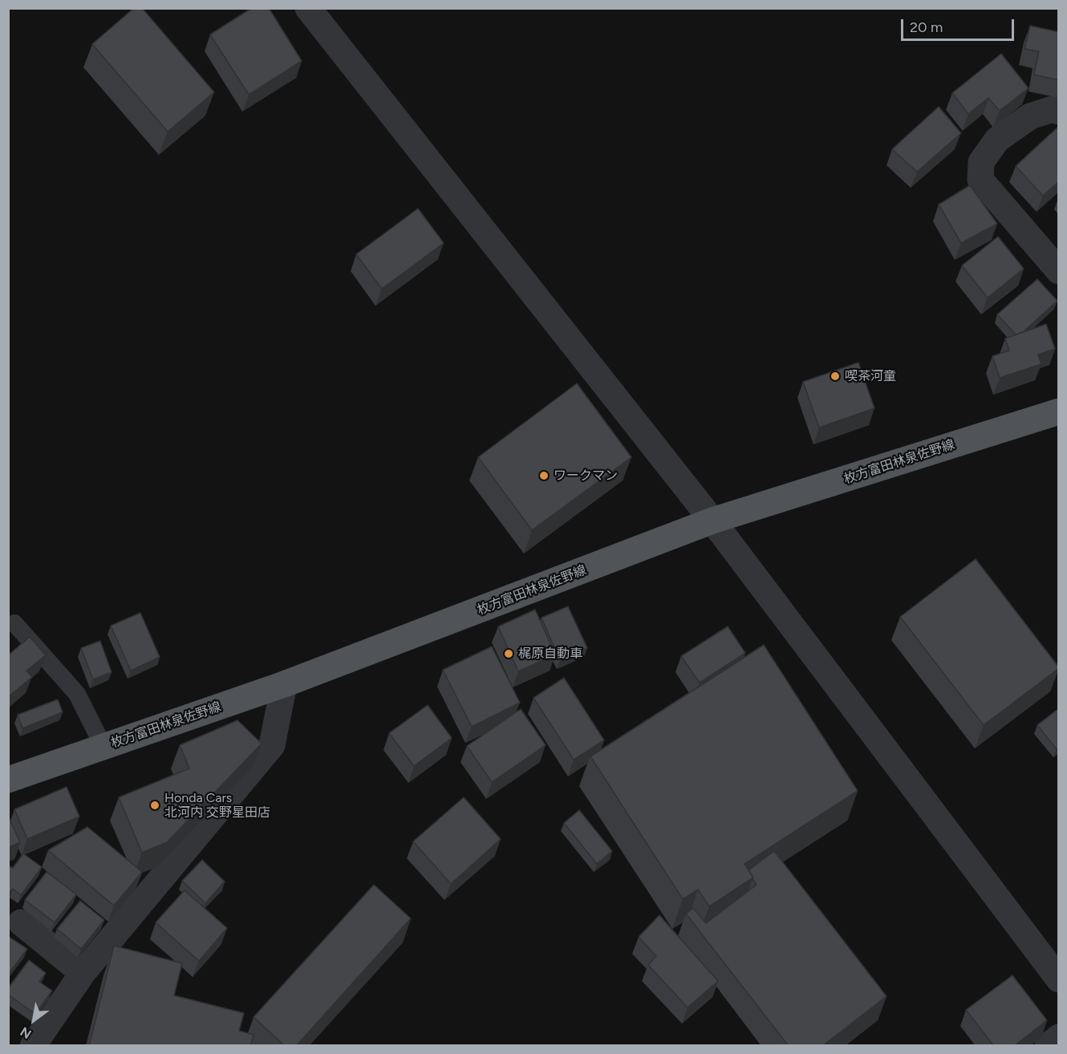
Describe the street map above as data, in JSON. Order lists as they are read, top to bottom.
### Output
{
  "streets": {
    "main road": ["枚方富田林泉佐野線"]
  },
  "places": [
    "喫茶河童",
    "ワークマン",
    "梶原自動車",
    "Honda Cars 北河内 交野星田店"
  ],
  "scale_bar": "20 m",
  "north": "bottom left"
}
